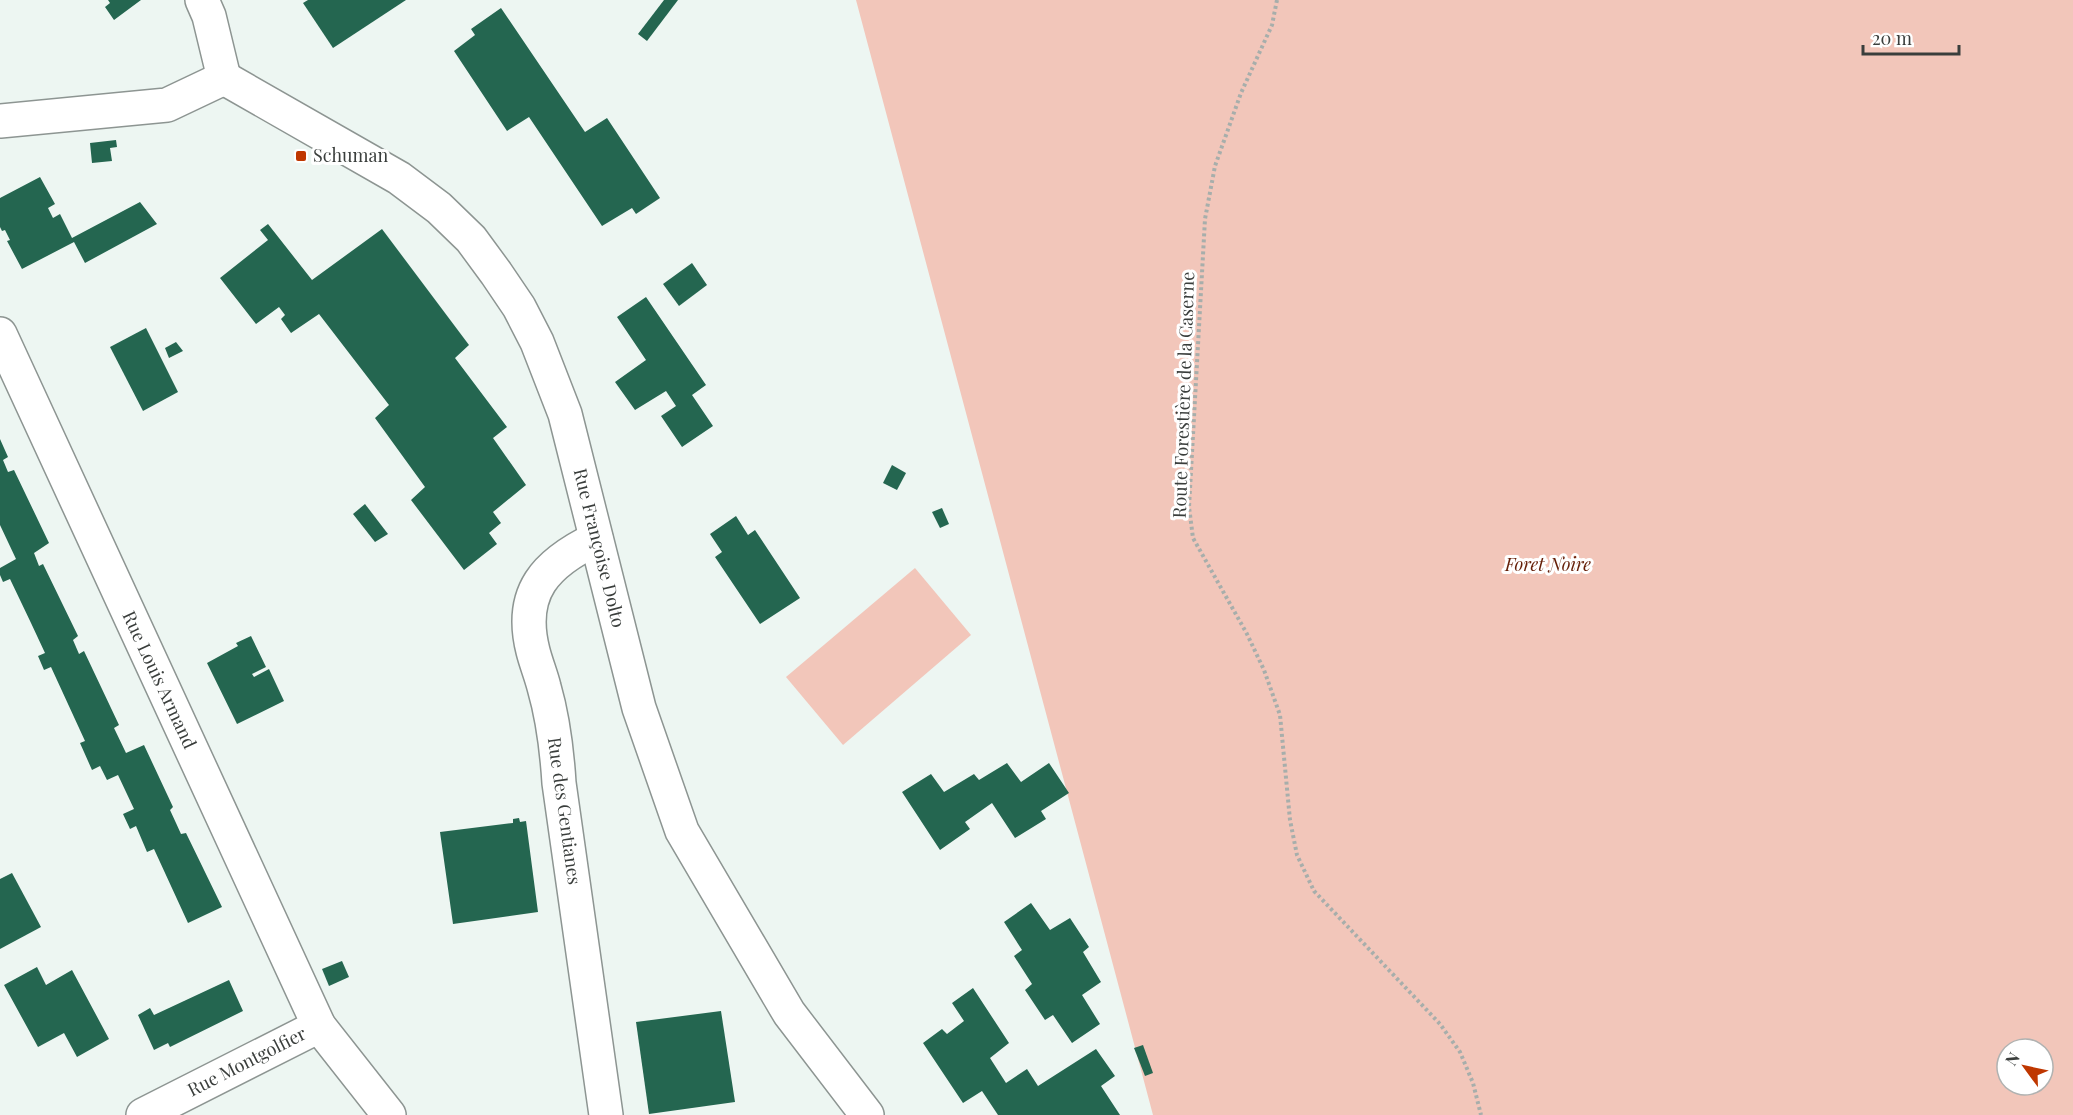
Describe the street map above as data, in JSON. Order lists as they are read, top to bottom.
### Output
{
  "streets": {
    "street": [
      "Rue Françoise Dolto",
      "Rue Louis Armand",
      "Rue des Gentianes",
      "Rue Montgolfier"
    ],
    "path": ["Route Forestière de la Caserne"]
  },
  "crossings": [
    ["Rue Françoise Dolto", "Rue des Gentianes"],
    ["Rue Louis Armand", "Rue Montgolfier"]
  ],
  "parks": ["Foret Noire"],
  "places": {
    "transit": ["Schuman"]
  },
  "scale_bar": "20 m",
  "north": "top left"
}
